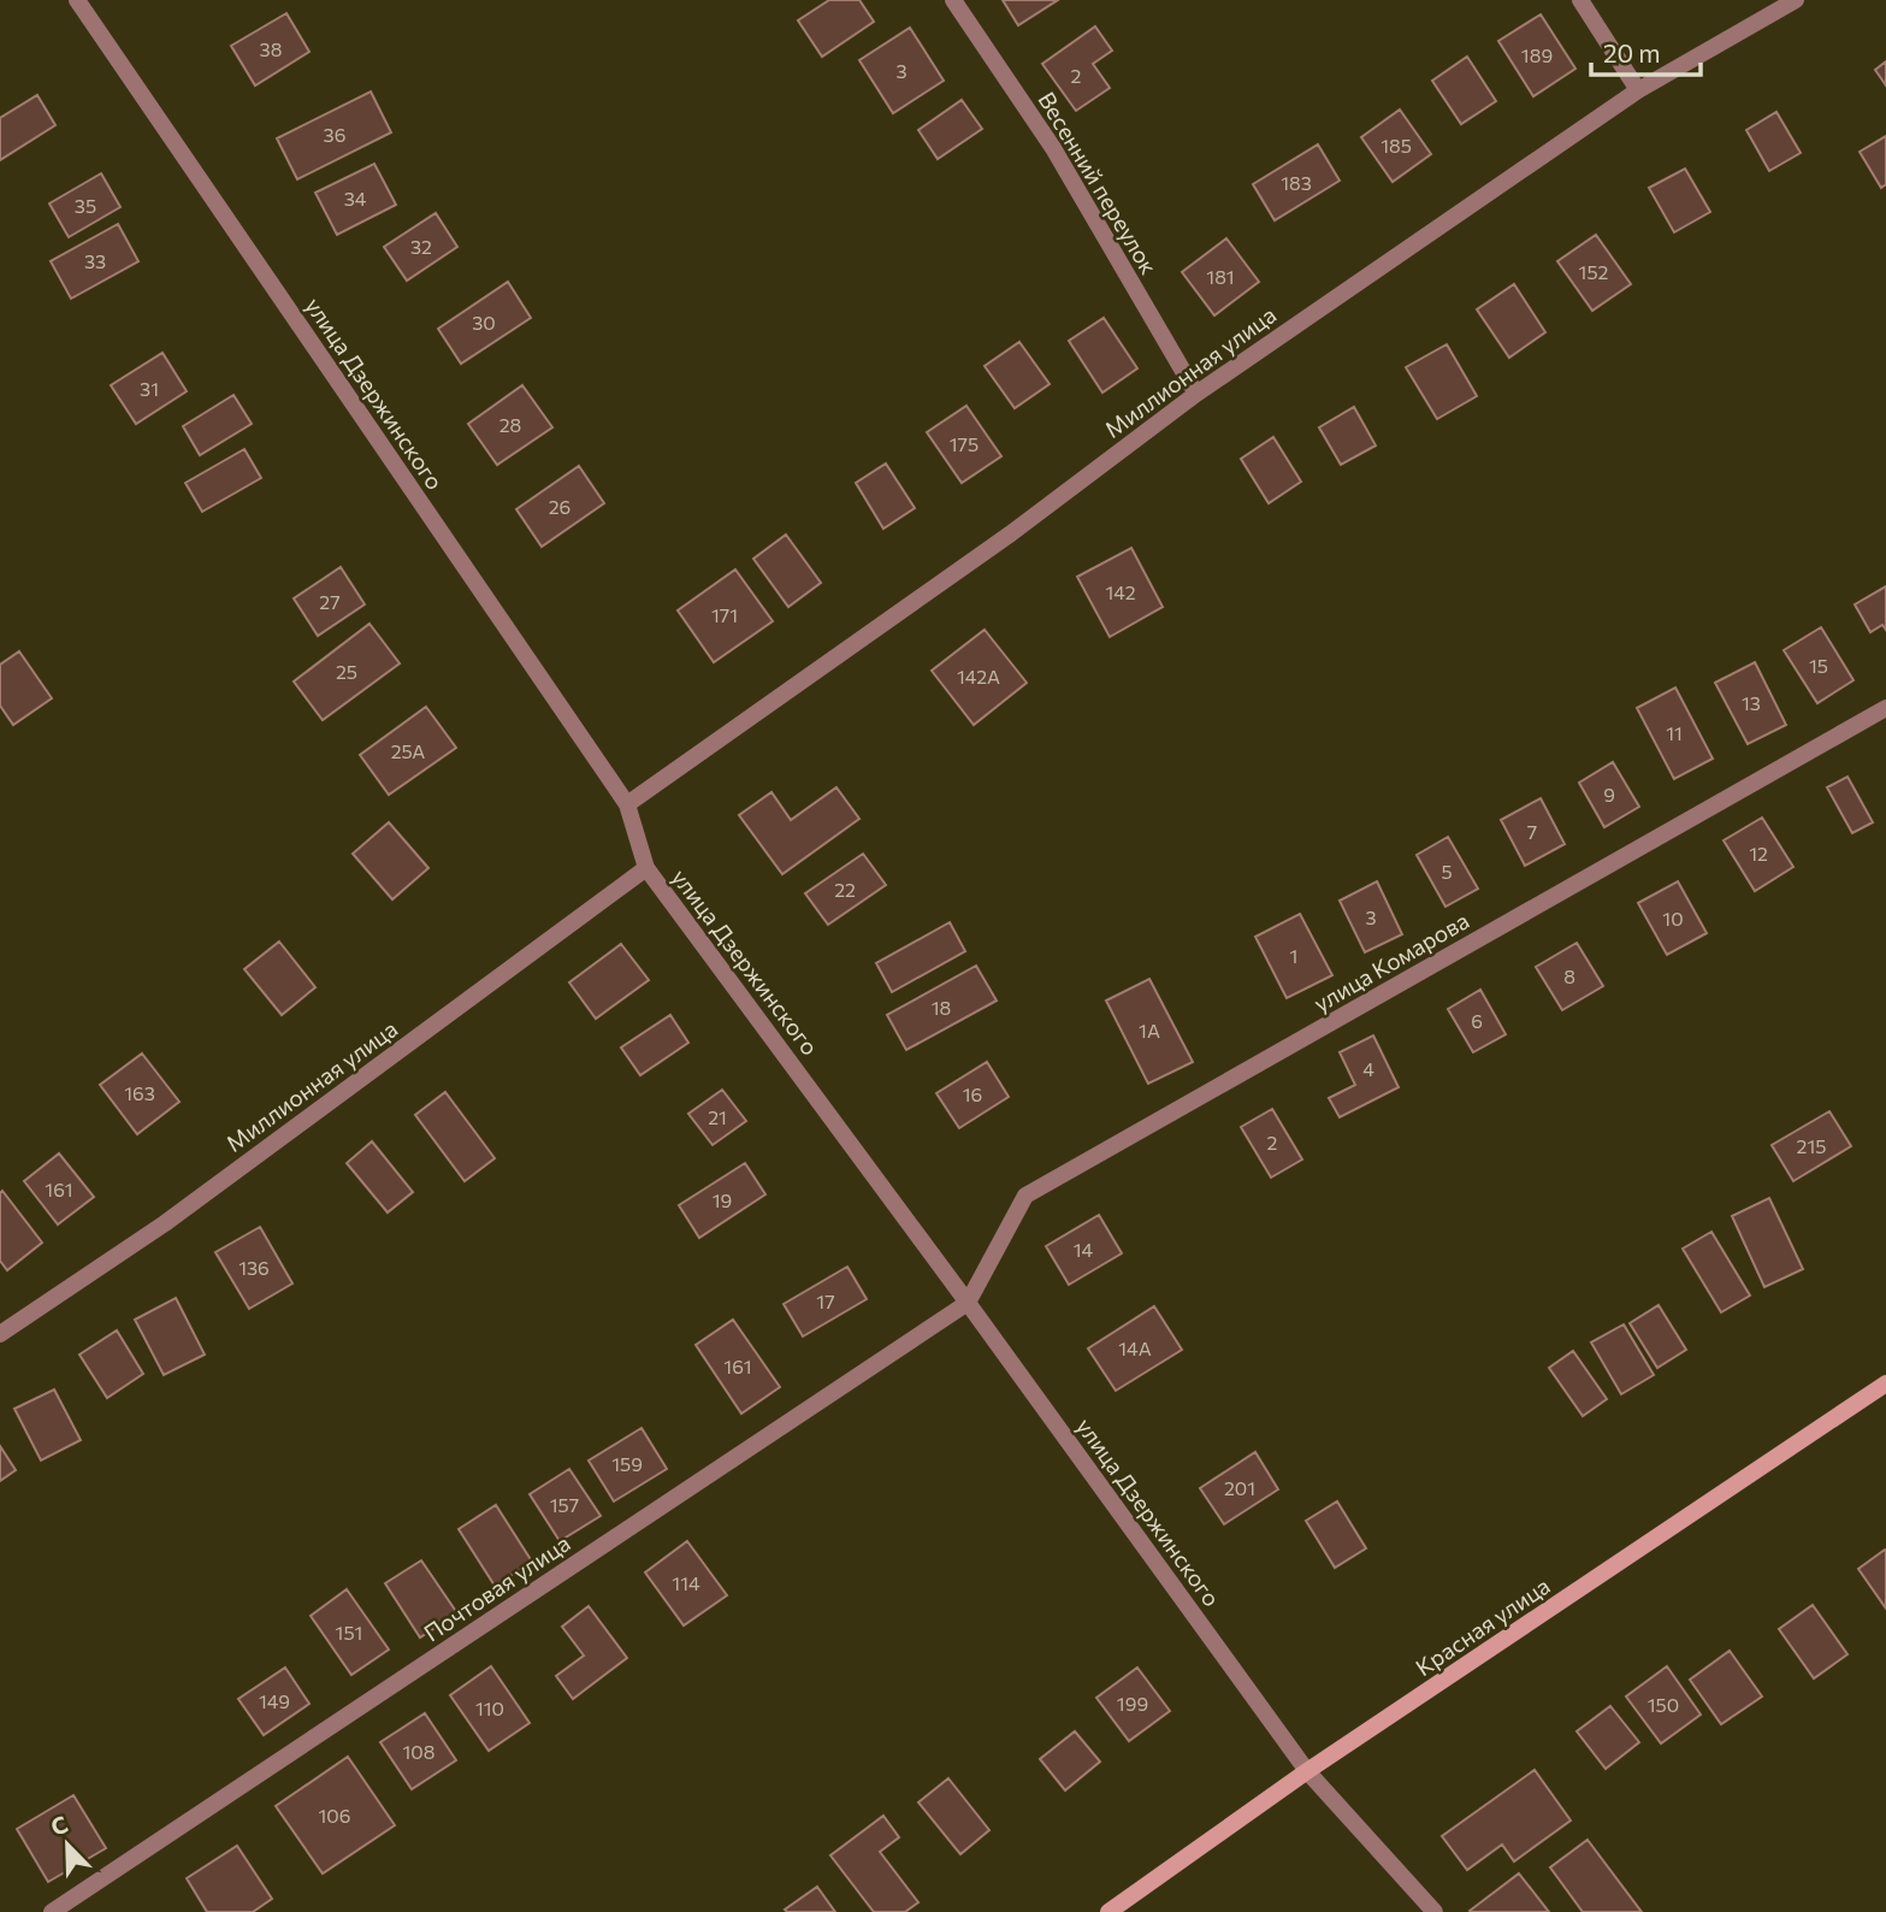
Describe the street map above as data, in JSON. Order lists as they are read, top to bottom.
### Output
{
  "streets": {
    "main road": ["Красная улица"],
    "street": [
      "Весенний переулок",
      "Миллионная улица",
      "улица Дзержинского",
      "улица Комарова",
      "Почтовая улица"
    ]
  },
  "crossings": [
    ["Весенний переулок", "Миллионная улица"],
    ["Миллионная улица", "улица Дзержинского"],
    ["улица Дзержинского", "улица Комарова"],
    ["улица Дзержинского", "Почтовая улица"],
    ["улица Дзержинского", "Красная улица"],
    ["улица Комарова", "Почтовая улица"]
  ],
  "house_numbers": [
    "38",
    "189",
    "3",
    "2",
    "36",
    "185",
    "183",
    "34",
    "35",
    "32",
    "33",
    "152",
    "181",
    "30",
    "31",
    "28",
    "175",
    "26",
    "142",
    "27",
    "171",
    "15",
    "25",
    "142А",
    "13",
    "11",
    "25А",
    "9",
    "7",
    "12",
    "5",
    "22",
    "3",
    "10",
    "1",
    "8",
    "18",
    "6",
    "1А",
    "4",
    "163",
    "16",
    "21",
    "2",
    "215",
    "161",
    "19",
    "14",
    "136",
    "17",
    "14А",
    "161",
    "159",
    "201",
    "157",
    "114",
    "151",
    "149",
    "199",
    "150",
    "110",
    "108",
    "106"
  ],
  "scale_bar": "20 m",
  "north": "top left"
}
